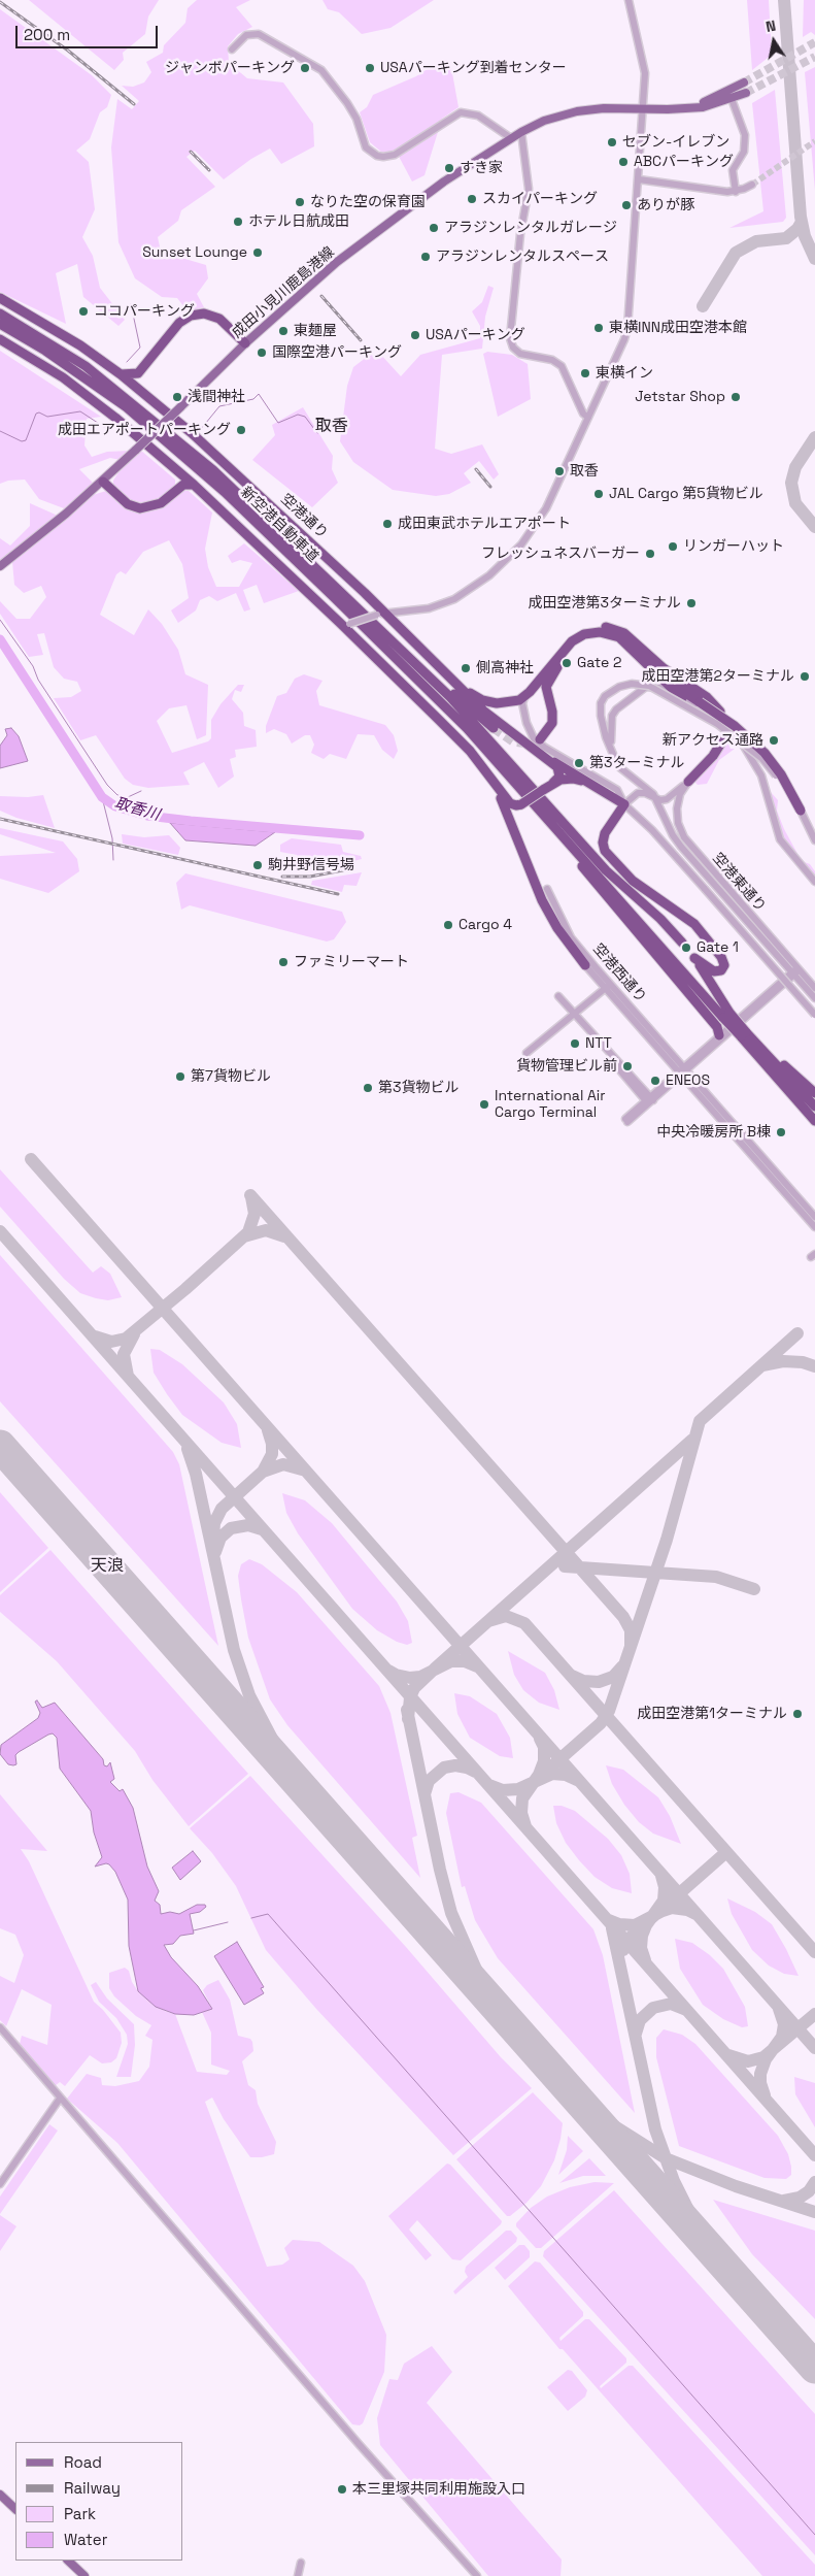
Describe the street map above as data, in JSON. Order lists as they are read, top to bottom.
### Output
{
  "streets": {
    "highway": ["空港通り", "新空港自動車道"],
    "main road": ["成田小見川鹿島港線"],
    "street": ["空港東通り", "空港西通り"]
  },
  "districts": ["取香", "天浪"],
  "water": ["取香川"],
  "places": [
    "ジャンボパーキング",
    "USAパーキング到着センター",
    "セブン-イレブン",
    "ABCパーキング",
    "すき家",
    "スカイパーキング",
    "なりた空の保育園",
    "ありが豚",
    "ホテル日航成田",
    "アラジンレンタルガレージ",
    "Sunset Lounge",
    "アラジンレンタルスペース",
    "ココパーキング",
    "東横INN成田空港本館",
    "東麺屋",
    "USAパーキング",
    "国際空港パーキング",
    "東横イン",
    "浅間神社",
    "Jetstar Shop",
    "成田エアポートパーキング",
    "取香",
    "JAL Cargo 第5貨物ビル",
    "成田東武ホテルエアポート",
    "リンガーハット",
    "フレッシュネスバーガー",
    "成田空港第3ターミナル",
    "Gate 2",
    "側高神社",
    "成田空港第2ターミナル",
    "新アクセス通路",
    "第3ターミナル",
    "駒井野信号場",
    "Cargo 4",
    "Gate 1",
    "ファミリーマート",
    "NTT",
    "貨物管理ビル前",
    "第7貨物ビル",
    "ENEOS",
    "第3貨物ビル",
    "International Air Cargo Terminal",
    "中央冷暖房所 B棟",
    "成田空港第1ターミナル",
    "本三里塚共同利用施設入口"
  ],
  "legend": [
    "Road",
    "Railway",
    "Park",
    "Water"
  ],
  "scale_bar": "200 m",
  "north": "top"
}
